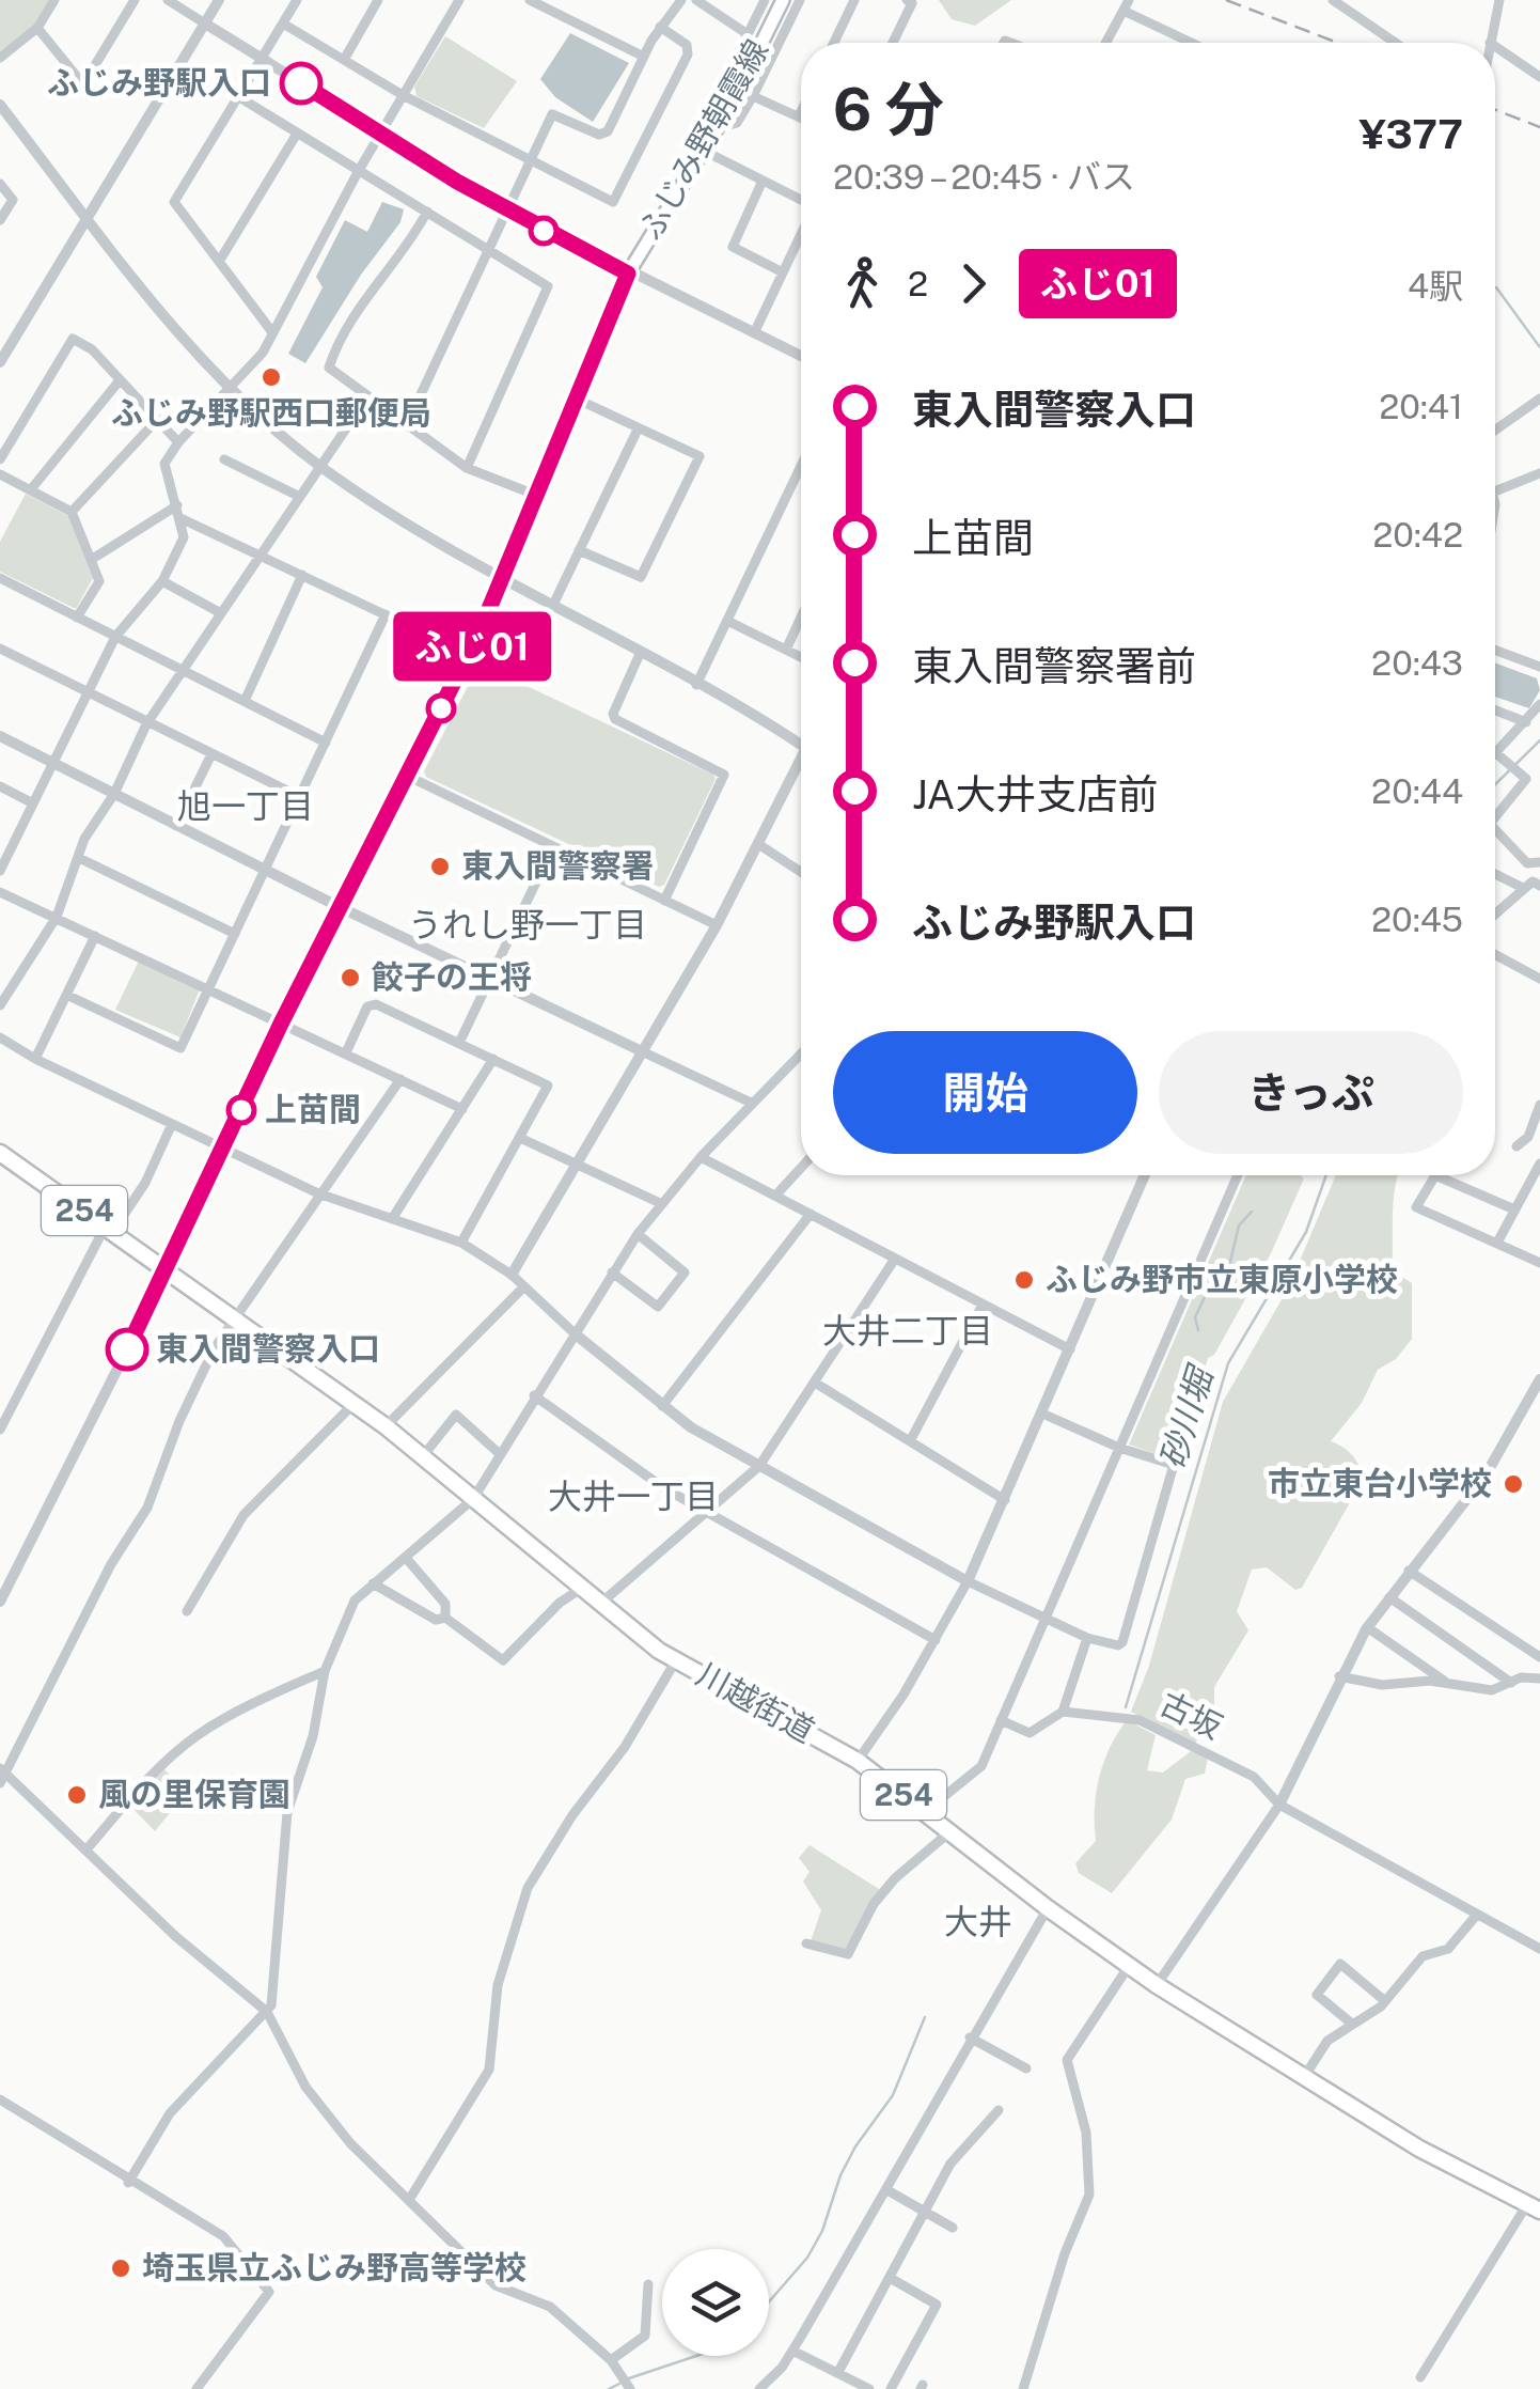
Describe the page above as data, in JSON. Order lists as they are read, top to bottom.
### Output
{
  "streets": {
    "highway": ["254", "川越街道"],
    "main road": ["ふじみ野朝霞線"],
    "street": ["古坂"]
  },
  "crossings": [
    ["ふじみ野朝霞線", "川越街道"]
  ],
  "districts": [
    "旭一丁目",
    "うれし野一丁目",
    "大井二丁目",
    "大井一丁目",
    "大井"
  ],
  "water": ["砂川堀"],
  "places": [
    "ふじみ野駅入口",
    "ふじみ野駅西口郵便局",
    "東入間警察署",
    "餃子の王将",
    "上苗間",
    "ふじみ野市立東原小学校",
    "東入間警察入口",
    "市立東台小学校",
    "風の里保育園",
    "埼玉県立ふじみ野高等学校"
  ],
  "lines": ["bus line ふじ01"],
  "page": {
    "on_map": "ふじ01",
    "heading": ["6 分", "20:39 – 20:45 · バス", "¥377"],
    "legs": ["2", "ふじ01", "4駅"],
    "list": [
      {
        "name": "東入間警察入口",
        "value": "20:41"
      },
      {
        "name": "上苗間",
        "value": "20:42"
      },
      {
        "name": "東入間警察署前",
        "value": "20:43"
      },
      {
        "name": "JA大井支店前",
        "value": "20:44"
      },
      {
        "name": "ふじみ野駅入口",
        "value": "20:45"
      }
    ],
    "buttons": ["開始", "きっぷ"]
  }
}
